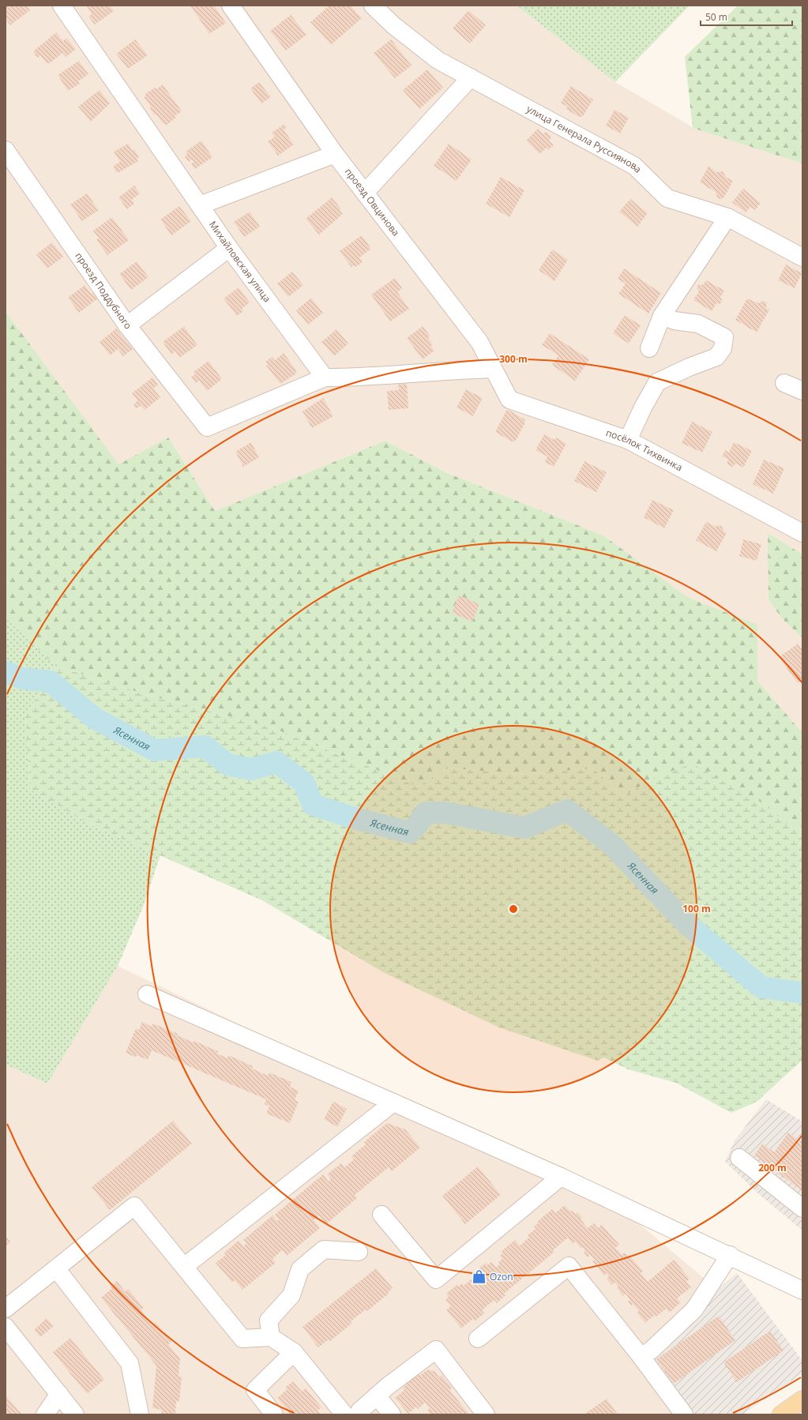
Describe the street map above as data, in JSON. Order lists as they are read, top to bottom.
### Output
{
  "streets": {
    "street": [
      "улица Генерала Руссиянова",
      "проезд Овцинова",
      "Михайловская улица",
      "проезд Поддубного",
      "посёлок Тихвинка"
    ]
  },
  "crossings": [
    ["проезд Овцинова", "посёлок Тихвинка"],
    ["Михайловская улица", "проезд Поддубного"]
  ],
  "water": ["Ясенная"],
  "places": {
    "shop": ["Ozon"]
  },
  "scale_bar": "50 m",
  "rings": ["300 m", "100 m", "200 m"]
}
